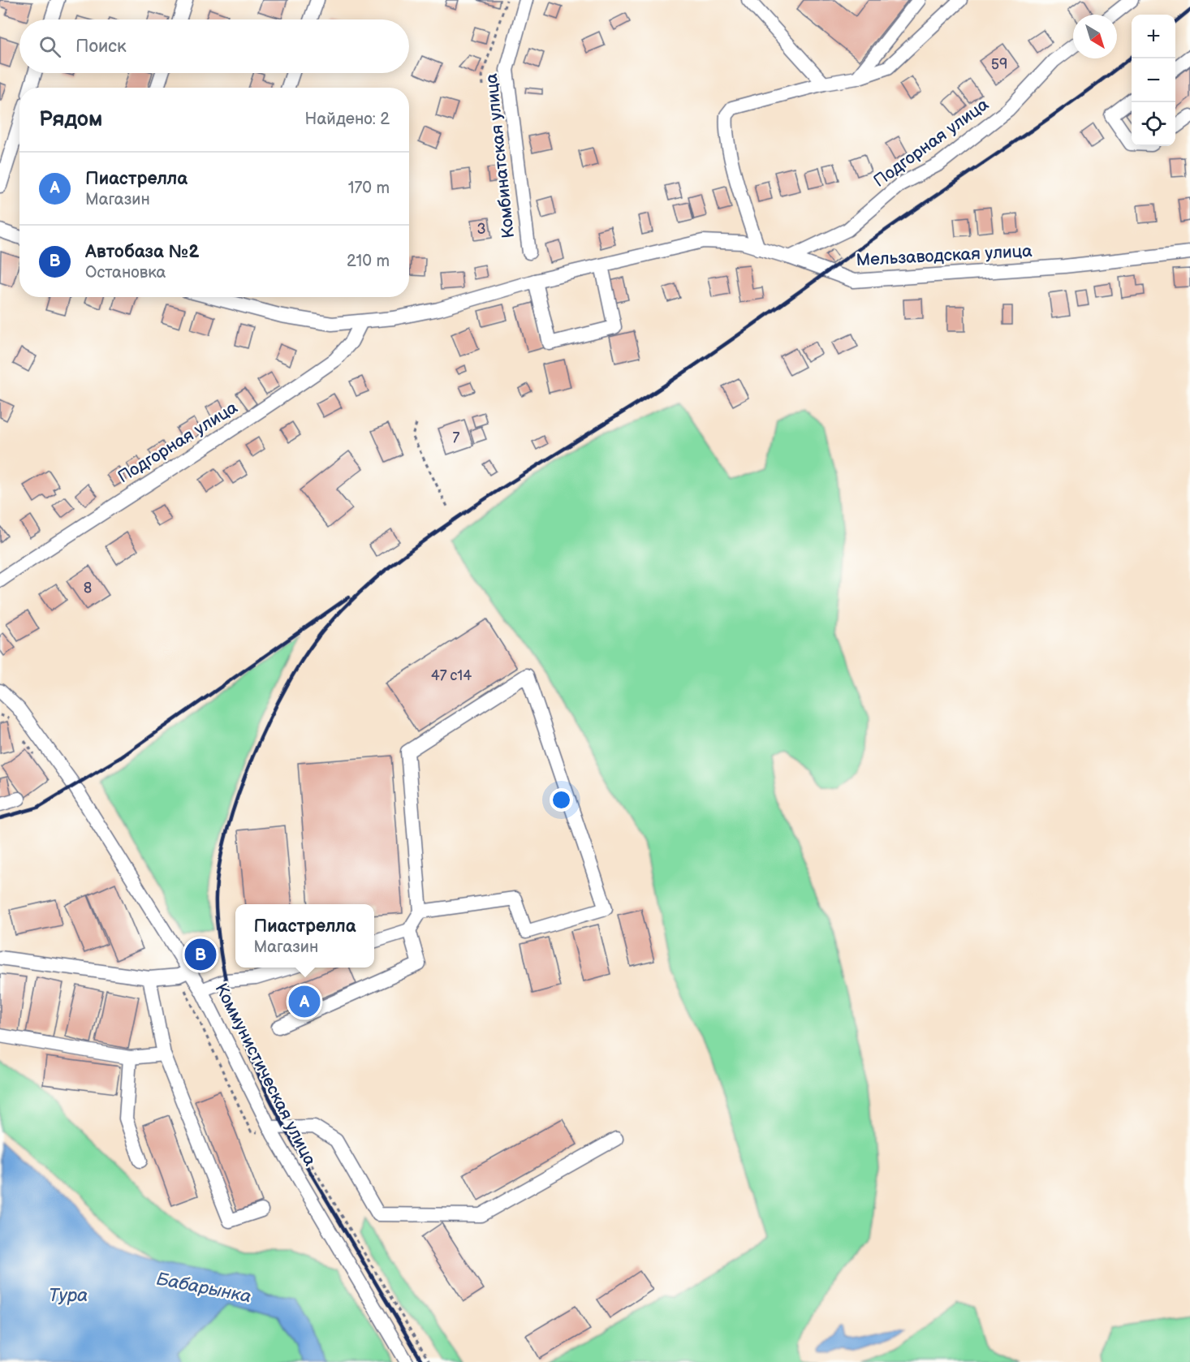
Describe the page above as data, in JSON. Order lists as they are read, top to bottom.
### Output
{
  "streets": {
    "street": [
      "Подгорная улица",
      "Комбинатская улица",
      "Мельзаводская улица",
      "Коммунистическая улица"
    ]
  },
  "crossings": [
    ["Подгорная улица", "Мельзаводская улица"]
  ],
  "water": ["Бабарынка", "Тура"],
  "house_numbers": [
    "59",
    "3",
    "7",
    "8",
    "47 с14"
  ],
  "north": "bottom right",
  "page": {
    "map_buttons": ["+", "−"],
    "search": "Поиск",
    "heading": ["Рядом", "Найдено: 2"],
    "list": [
      {
        "mark": "A",
        "name": "Пиастрелла",
        "note": "Магазин",
        "value": "170 m"
      },
      {
        "mark": "B",
        "name": "Автобаза №2",
        "note": "Остановка",
        "value": "210 m"
      }
    ],
    "popup": ["Пиастрелла", "Магазин"],
    "pins": ["B", "A"]
  }
}
